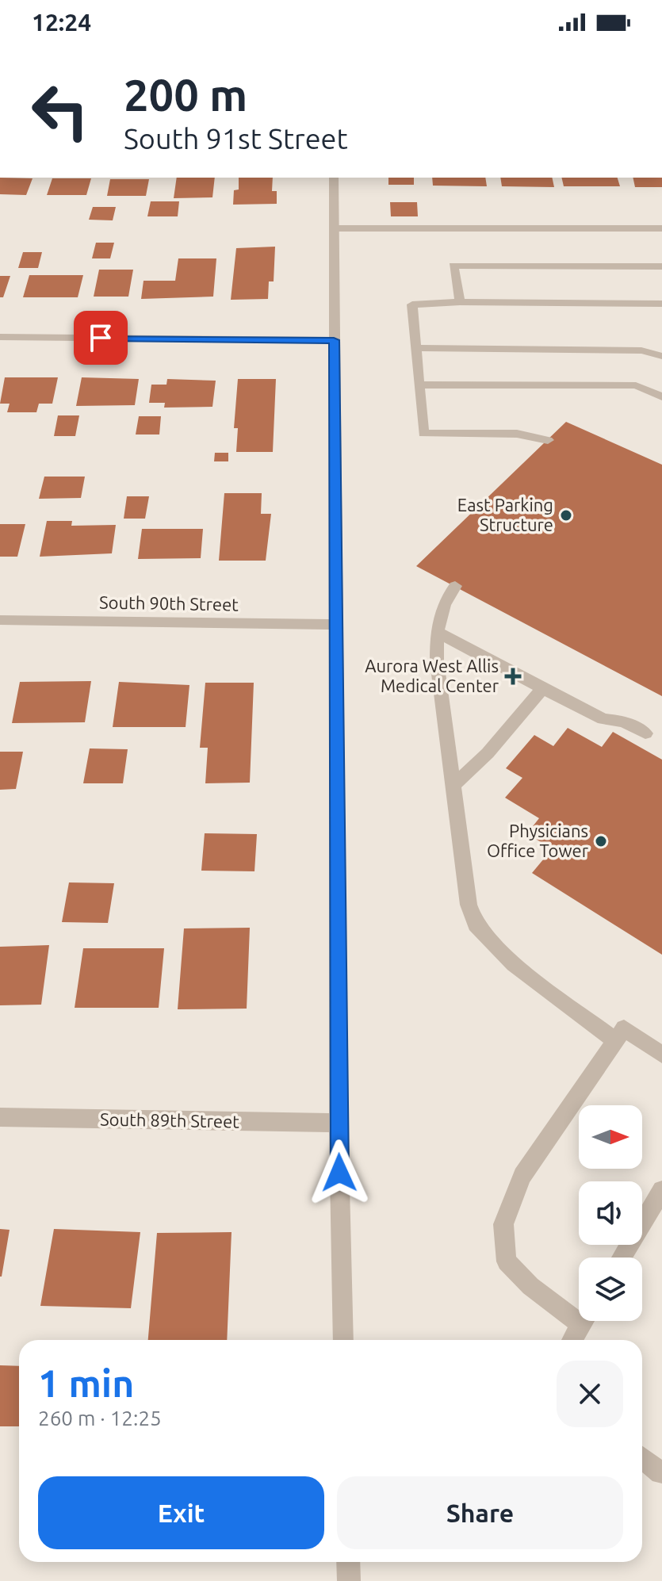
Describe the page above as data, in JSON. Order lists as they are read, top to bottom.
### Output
{
  "streets": {
    "street": ["South 90th Street", "South 89th Street"]
  },
  "places": {
    "other": ["East Parking Structure", "Physicians Office Tower"],
    "health": ["Aurora West Allis Medical Center"]
  },
  "north": "right",
  "page": {
    "status": "12:24",
    "turn": ["200 m", "South 91st Street"],
    "heading": ["1 min", "260 m · 12:25"],
    "buttons": ["Exit", "Share"]
  }
}
